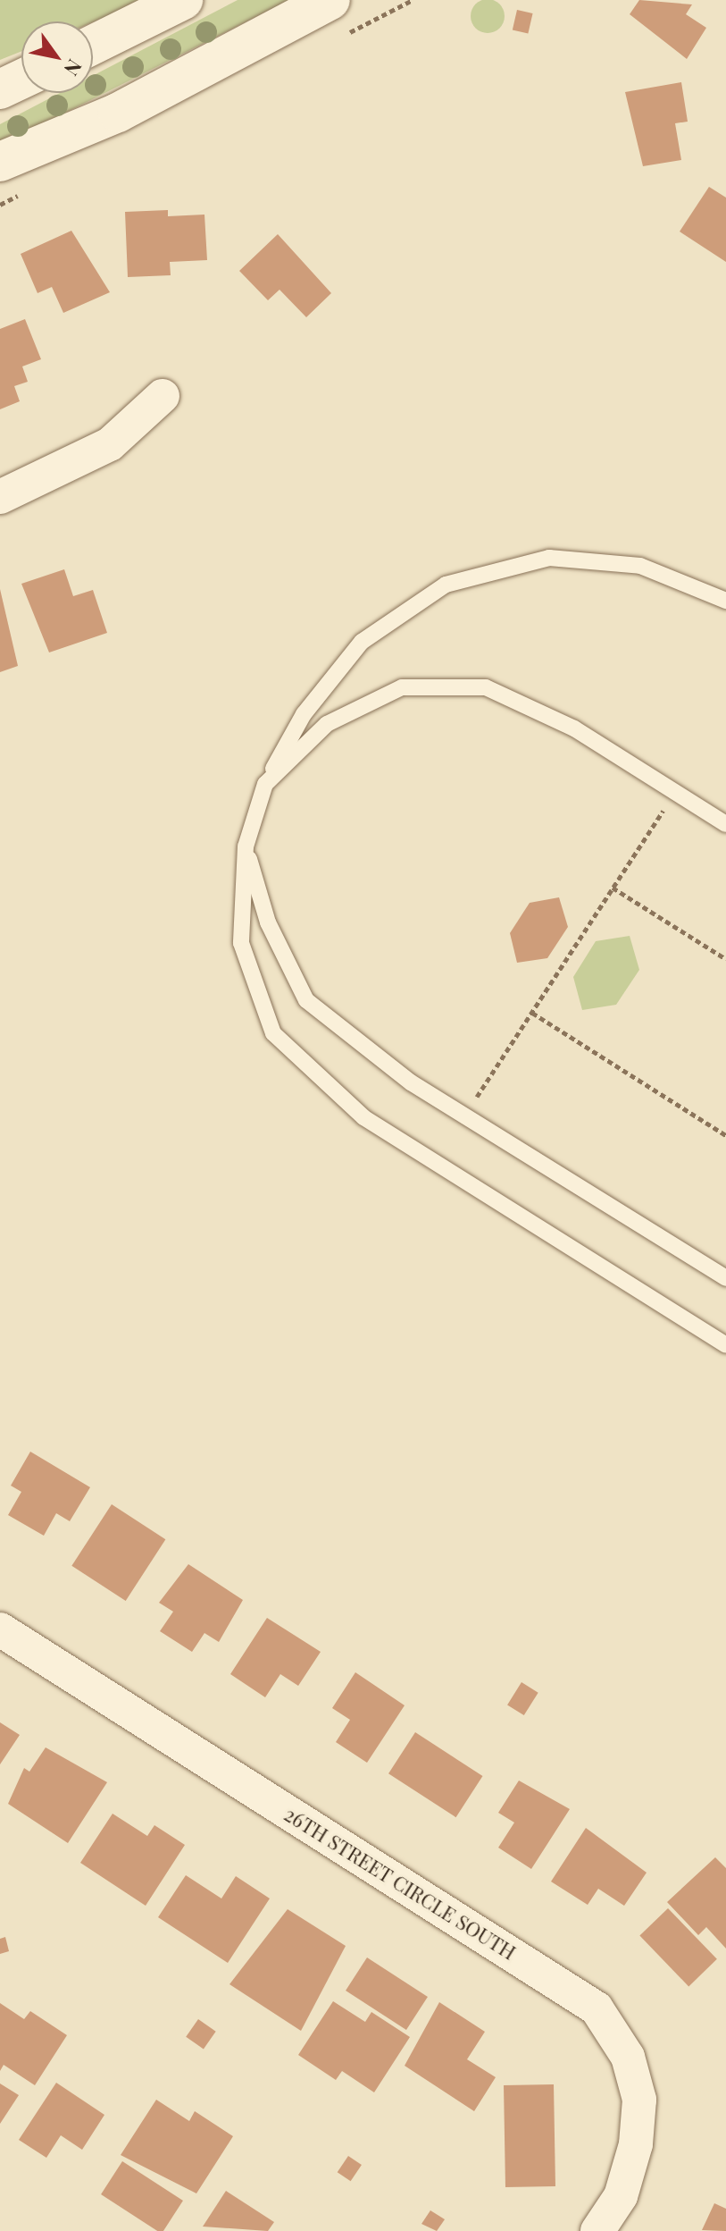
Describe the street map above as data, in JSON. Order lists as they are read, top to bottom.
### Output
{
  "streets": {
    "street": ["26TH STREET CIRCLE SOUTH"]
  },
  "north": "bottom right"
}
